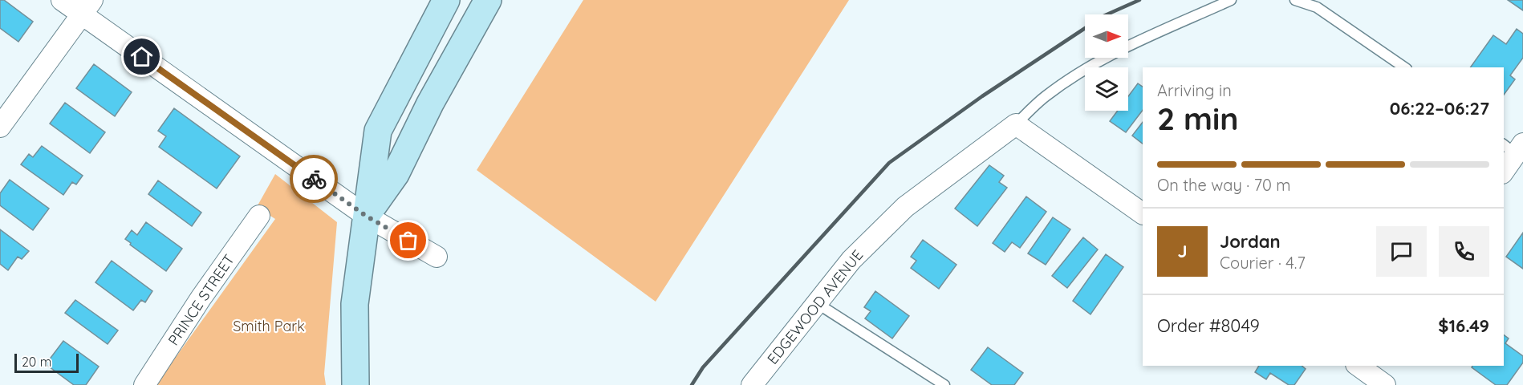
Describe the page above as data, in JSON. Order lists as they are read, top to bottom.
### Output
{
  "streets": {
    "street": ["PRINCE STREET", "EDGEWOOD AVENUE"]
  },
  "parks": ["Smith Park"],
  "scale_bar": "20 m",
  "north": "right",
  "page": {
    "heading": ["2 min", "Arriving in", "06:22–06:27"],
    "panel": [
      "Jordan",
      "Courier · 4.7",
      "Order #8049",
      "$16.49"
    ],
    "bar": "On the way · 70 m",
    "round": "J",
    "scale": "20 m"
  }
}
